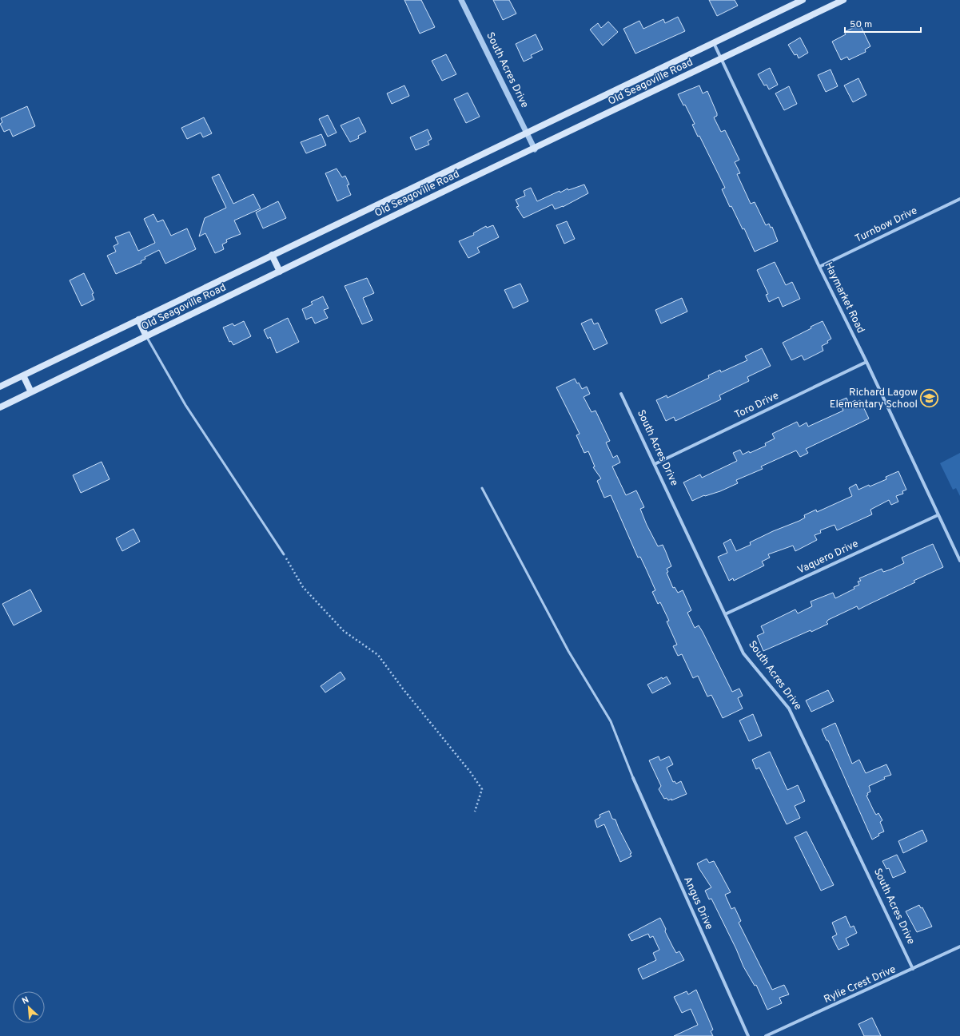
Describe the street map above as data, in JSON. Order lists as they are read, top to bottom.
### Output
{
  "streets": {
    "main road": ["Old Seagoville Road"],
    "street": [
      "South Acres Drive",
      "Turnbow Drive",
      "Haymarket Road",
      "Toro Drive",
      "Vaquero Drive",
      "Angus Drive",
      "Rylie Crest Drive"
    ]
  },
  "crossings": [
    ["South Acres Drive", "Old Seagoville Road"],
    ["South Acres Drive", "Toro Drive"],
    ["South Acres Drive", "Vaquero Drive"],
    ["South Acres Drive", "Rylie Crest Drive"],
    ["Old Seagoville Road", "Haymarket Road"],
    ["Turnbow Drive", "Haymarket Road"],
    ["Haymarket Road", "Toro Drive"],
    ["Haymarket Road", "Vaquero Drive"]
  ],
  "places": {
    "school or university": ["Richard Lagow Elementary School"]
  },
  "scale_bar": "50 m",
  "north": "top left"
}
